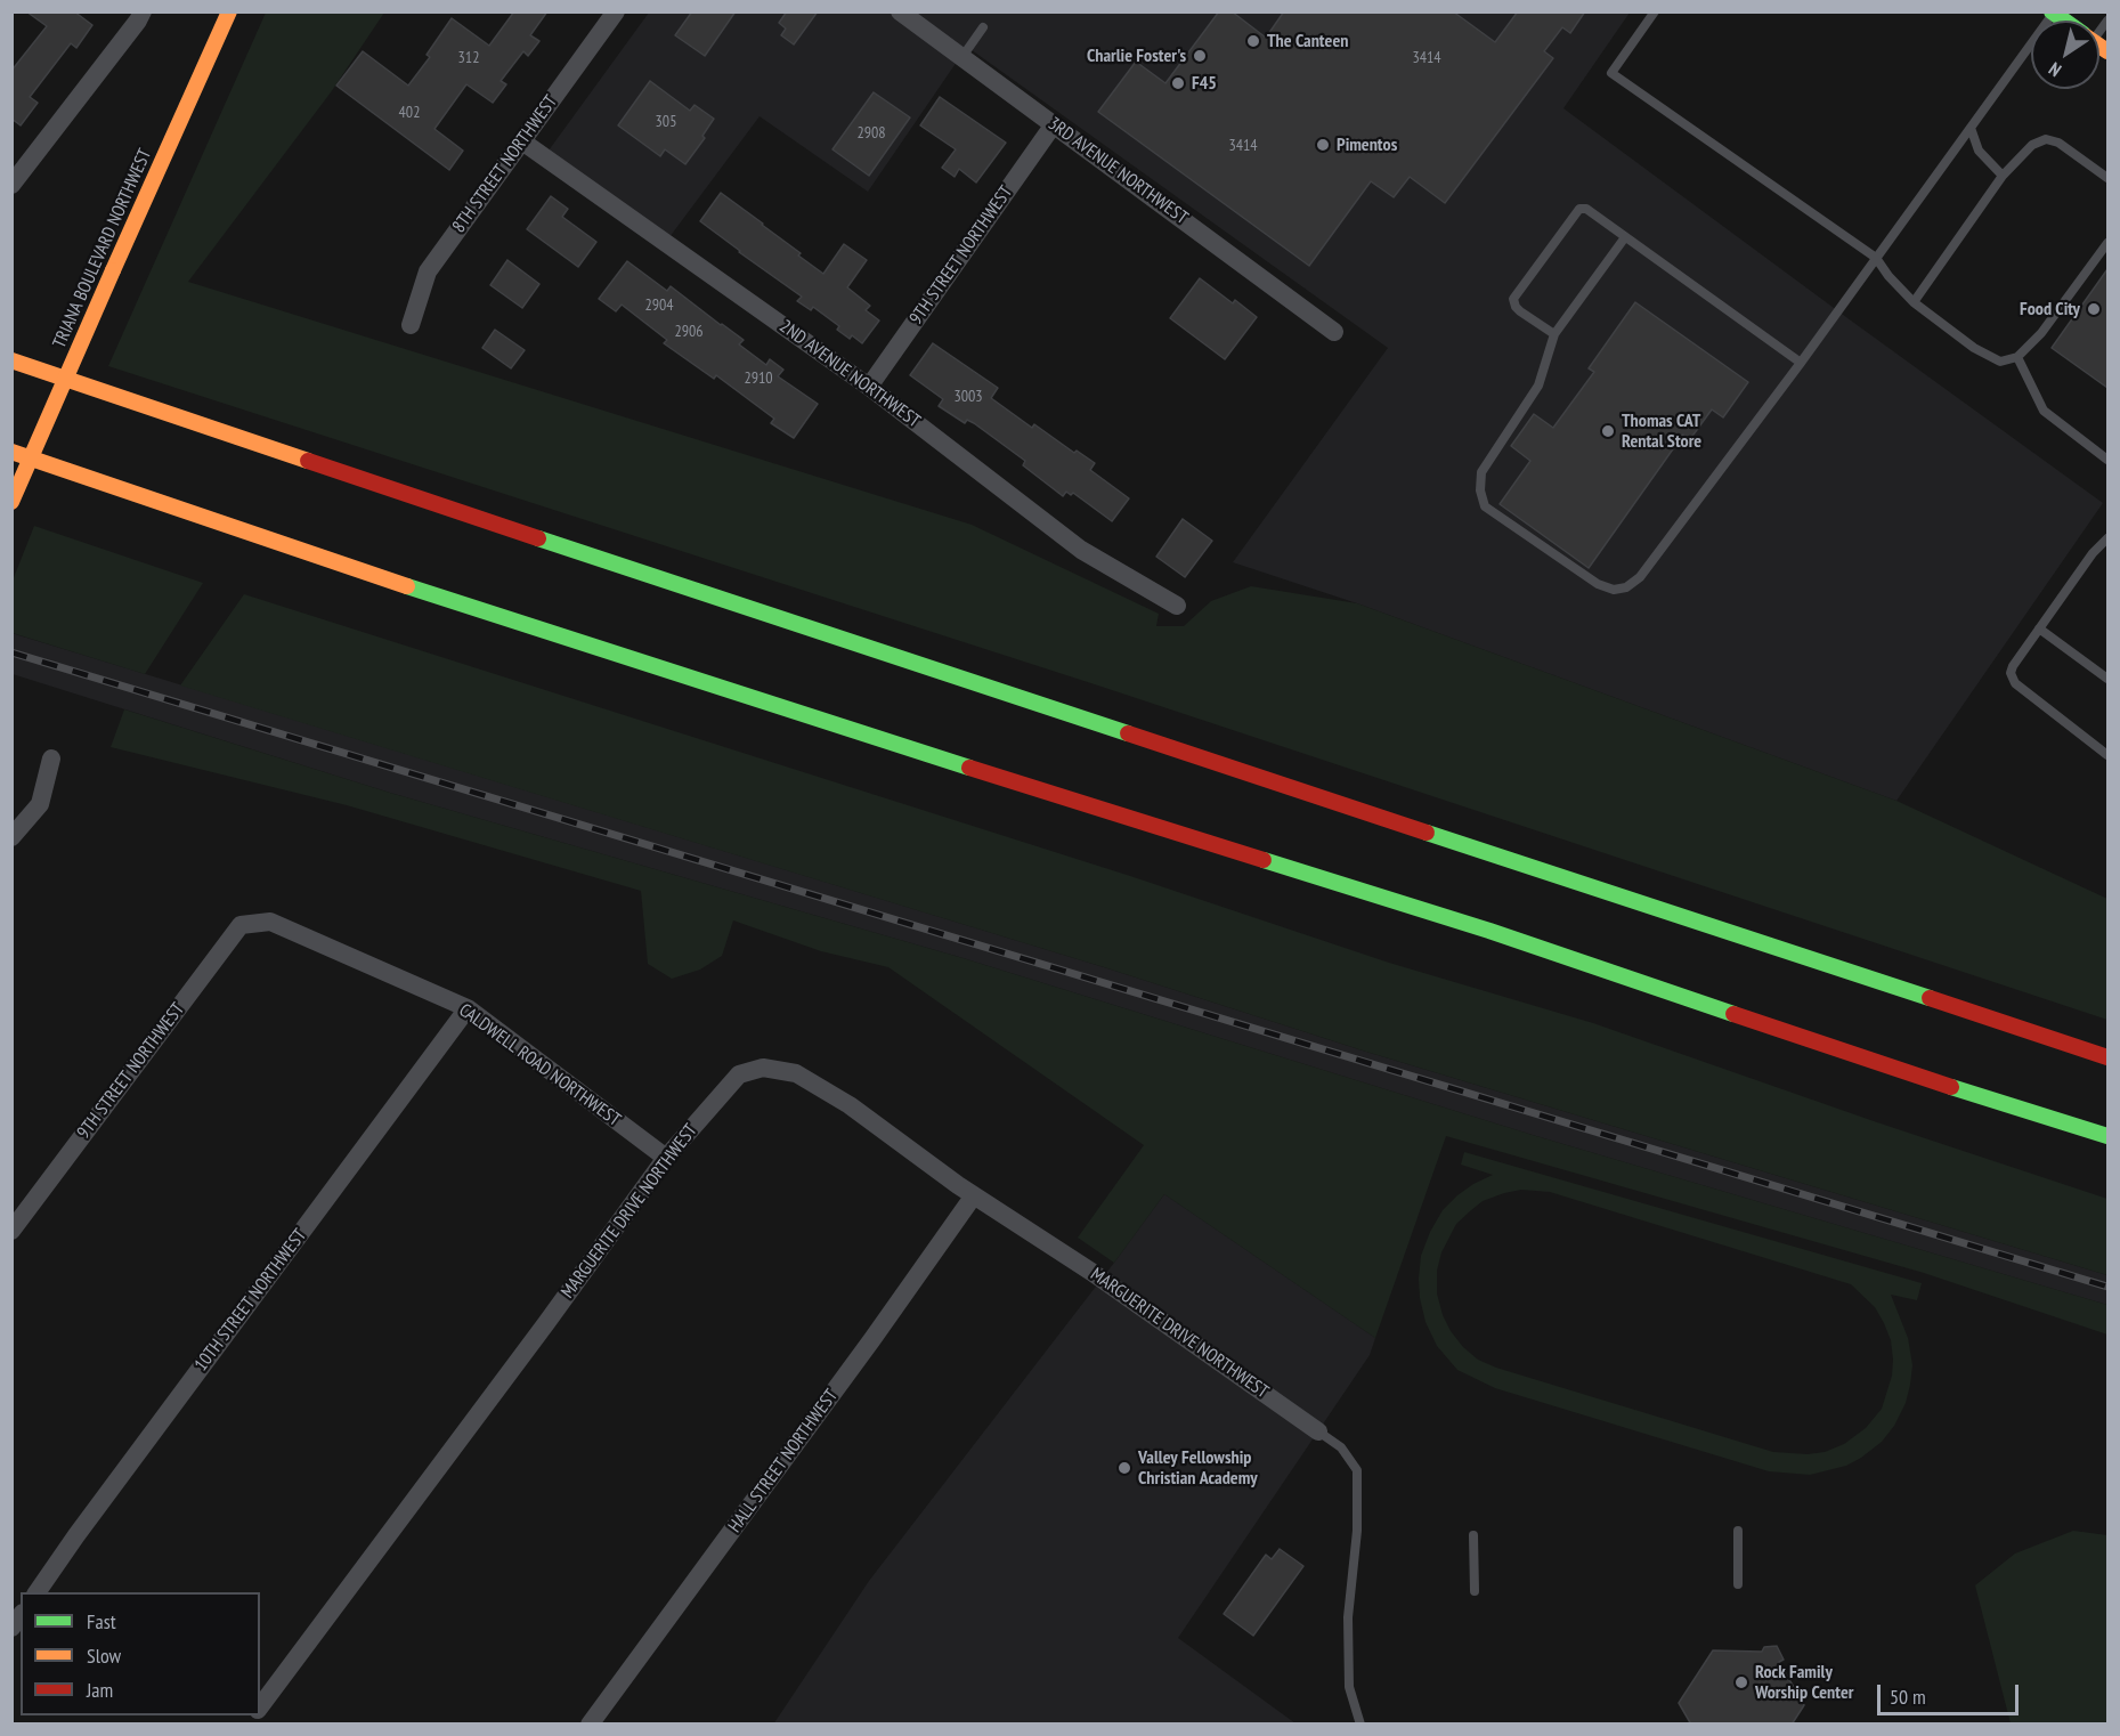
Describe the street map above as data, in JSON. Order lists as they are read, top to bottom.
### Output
{
  "streets": {
    "main road": ["TRIANA BOULEVARD NORTHWEST"],
    "street": [
      "8TH STREET NORTHWEST",
      "3RD AVENUE NORTHWEST",
      "9TH STREET NORTHWEST",
      "2ND AVENUE NORTHWEST",
      "CALDWELL ROAD NORTHWEST",
      "MARGUERITE DRIVE NORTHWEST",
      "10TH STREET NORTHWEST",
      "HALL STREET NORTHWEST"
    ]
  },
  "crossings": [
    ["8TH STREET NORTHWEST", "2ND AVENUE NORTHWEST"],
    ["3RD AVENUE NORTHWEST", "9TH STREET NORTHWEST"],
    ["9TH STREET NORTHWEST", "2ND AVENUE NORTHWEST"],
    ["9TH STREET NORTHWEST", "CALDWELL ROAD NORTHWEST"],
    ["CALDWELL ROAD NORTHWEST", "MARGUERITE DRIVE NORTHWEST"],
    ["CALDWELL ROAD NORTHWEST", "10TH STREET NORTHWEST"],
    ["MARGUERITE DRIVE NORTHWEST", "HALL STREET NORTHWEST"]
  ],
  "places": [
    "The Canteen",
    "Charlie Foster's",
    "F45",
    "Pimentos",
    "Food City",
    "Thomas CAT Rental Store",
    "Valley Fellowship Christian Academy",
    "Rock Family Worship Center"
  ],
  "house_numbers": [
    "312",
    "3414",
    "402",
    "305",
    "2908",
    "3414",
    "2904",
    "2906",
    "2910",
    "3003"
  ],
  "legend": ["Fast", "Slow", "Jam"],
  "scale_bar": "50 m",
  "north": "bottom left"
}
